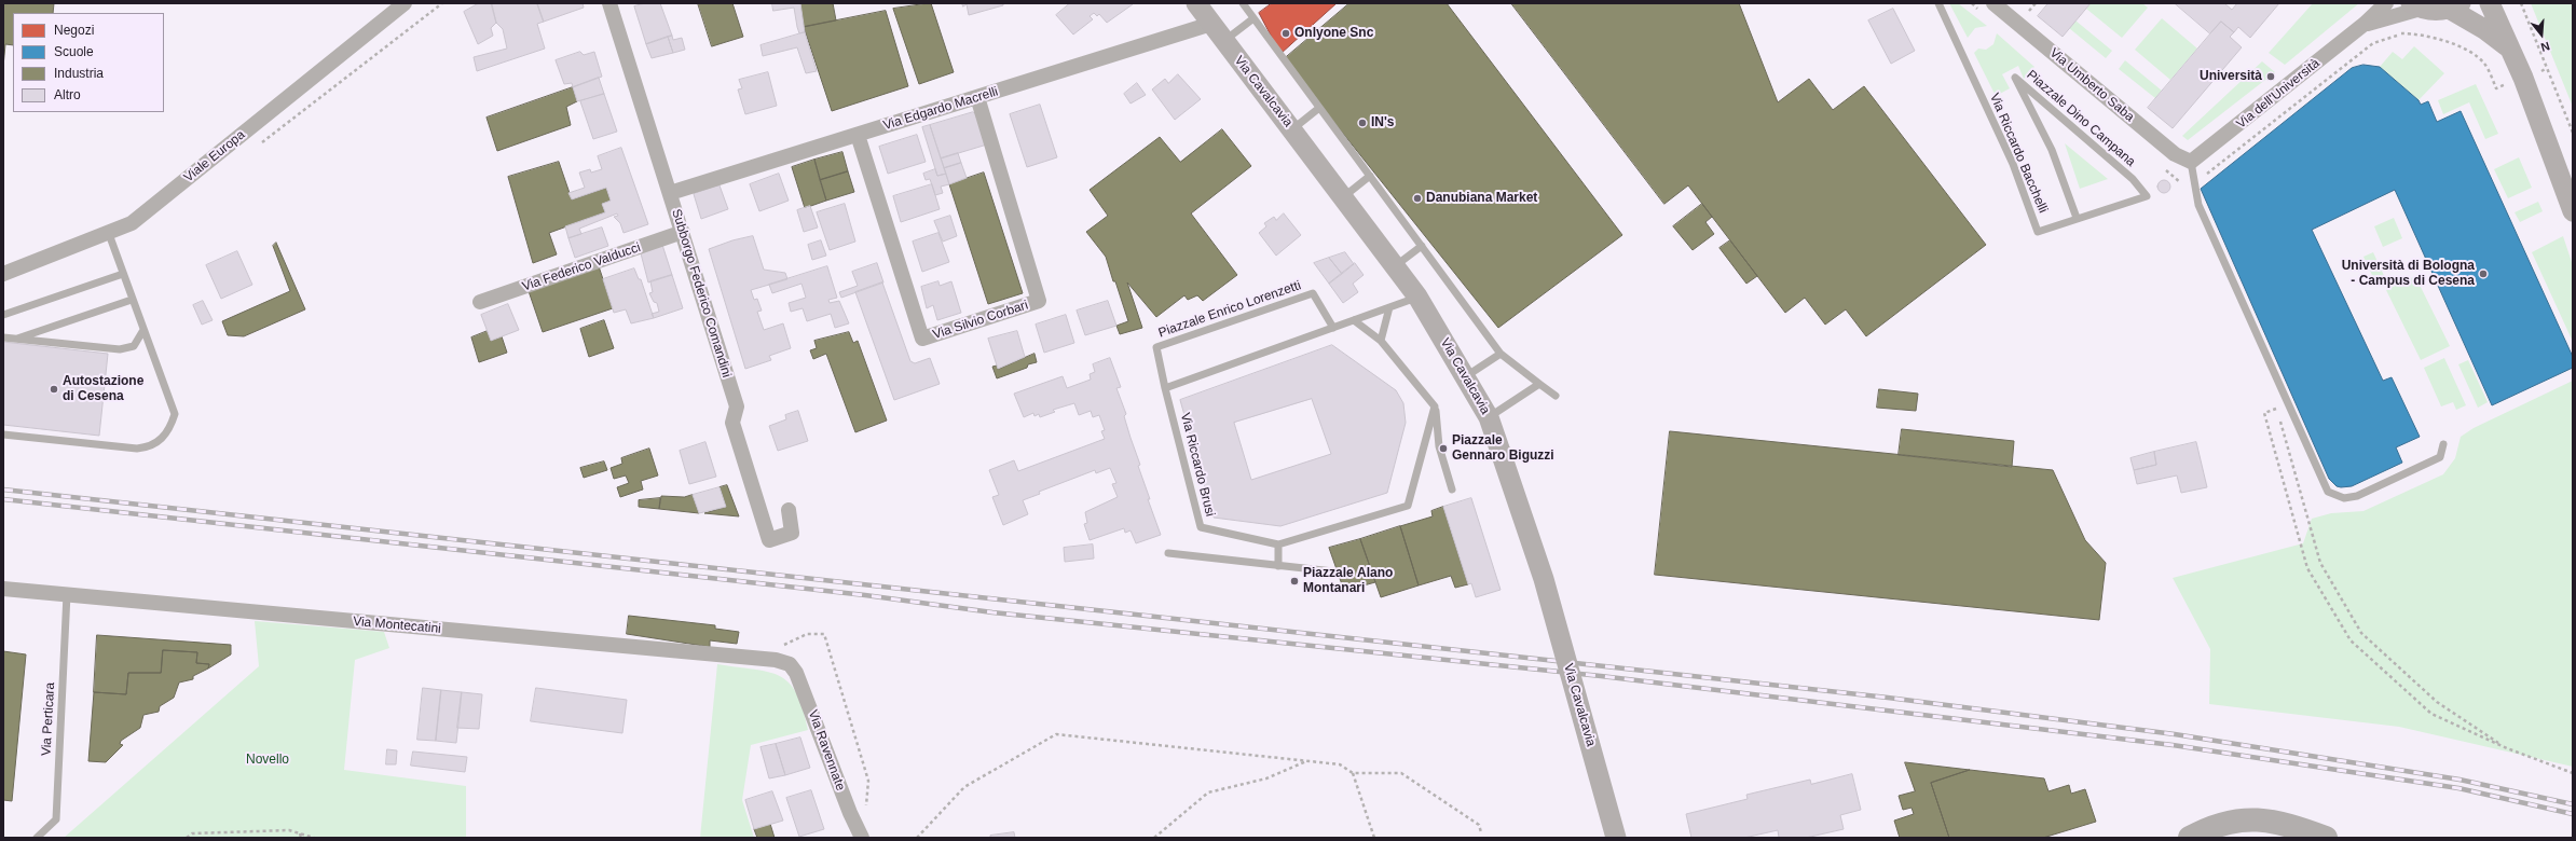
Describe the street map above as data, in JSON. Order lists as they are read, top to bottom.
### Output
{
  "streets": {
    "main road": ["Via Cavalcavia"],
    "street": [
      "Via Umberto Saba",
      "Via dell'Università",
      "Via Edgardo Macrelli",
      "Viale Europa",
      "Via Federico Valducci",
      "Subborgo Federico Comandini",
      "Via Silvio Corbari",
      "Via Montecatini",
      "Via Ravennate"
    ],
    "lane": [
      "Piazzale Dino Campana",
      "Via Riccardo Bacchelli",
      "Piazzale Enrico Lorenzetti",
      "Via Riccardo Brusi",
      "Via Perticara"
    ]
  },
  "crossings": [
    ["Via Umberto Saba", "Via dell'Università"],
    ["Via Cavalcavia", "Via Edgardo Macrelli"],
    ["Via Edgardo Macrelli", "Subborgo Federico Comandini"],
    ["Via Edgardo Macrelli", "Via Silvio Corbari"],
    ["Piazzale Dino Campana", "Via Riccardo Bacchelli"],
    ["Via Federico Valducci", "Subborgo Federico Comandini"],
    ["Piazzale Enrico Lorenzetti", "Via Riccardo Brusi"],
    ["Via Montecatini", "Via Perticara"],
    ["Via Montecatini", "Via Ravennate"]
  ],
  "parks": ["Novello"],
  "places": [
    "Onlyone Snc",
    "Università",
    "IN's",
    "Danubiana Market",
    "Università di Bologna - Campus di Cesena",
    "Autostazione di Cesena",
    "Piazzale Gennaro Biguzzi",
    "Piazzale Alano Montanari"
  ],
  "legend": [
    "Negozi",
    "Scuole",
    "Industria",
    "Altro"
  ],
  "north": "bottom"
}
